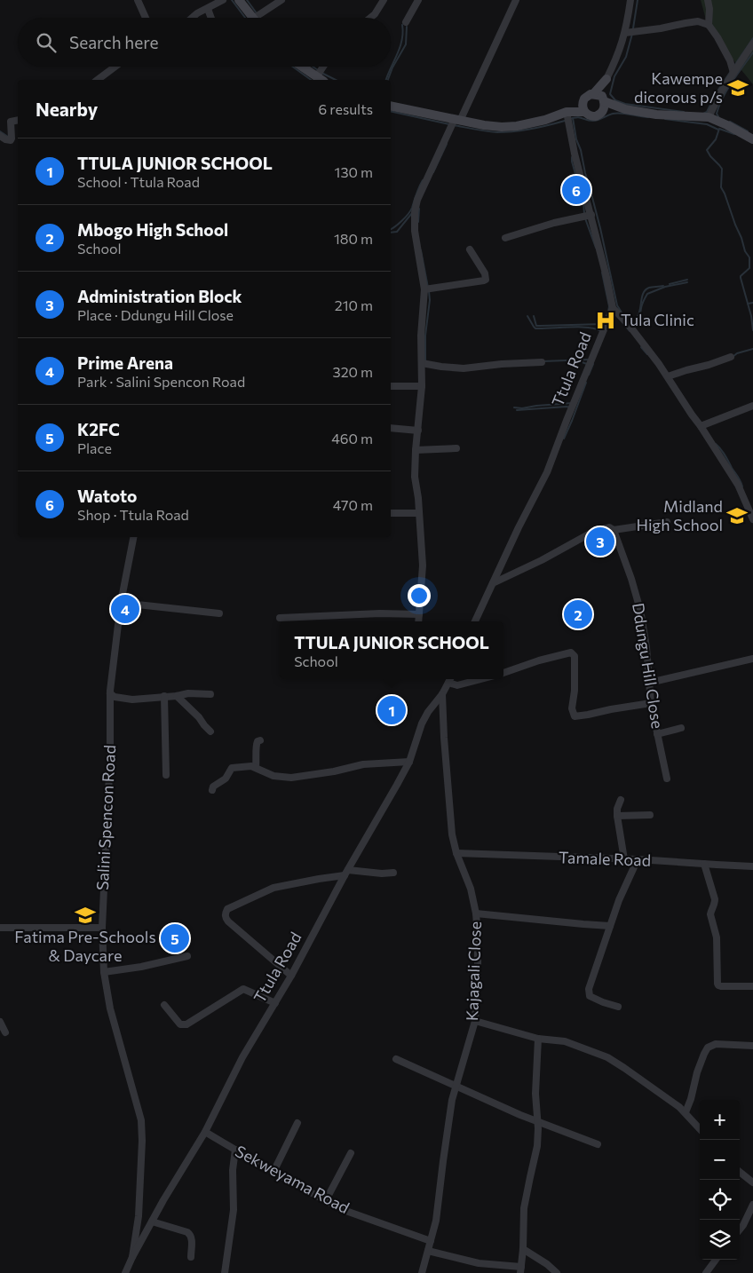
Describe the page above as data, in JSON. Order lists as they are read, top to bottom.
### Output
{
  "streets": {
    "street": [
      "Ttula Road",
      "Ddungu Hill Close",
      "Salini Spencon Road",
      "Tamale Road",
      "Kajagali Close",
      "Sekweyama Road"
    ]
  },
  "crossings": [
    ["Ttula Road", "Salini Spencon Road"],
    ["Ttula Road", "Kajagali Close"],
    ["Ttula Road", "Sekweyama Road"],
    ["Tamale Road", "Kajagali Close"],
    ["Kajagali Close", "Sekweyama Road"]
  ],
  "places": {
    "school or university": ["Kawempe dicorous p/s", "Midland High School", "Fatima Pre-Schools & Daycare"],
    "hospital": ["Tula Clinic"]
  },
  "page": {
    "search": "Search here",
    "heading": ["Nearby", "6 results"],
    "list": [
      {
        "mark": "1",
        "name": "TTULA JUNIOR SCHOOL",
        "note": "School · Ttula Road",
        "value": "130 m"
      },
      {
        "mark": "2",
        "name": "Mbogo High School",
        "note": "School",
        "value": "180 m"
      },
      {
        "mark": "3",
        "name": "Administration Block",
        "note": "Place · Ddungu Hill Close",
        "value": "210 m"
      },
      {
        "mark": "4",
        "name": "Prime Arena",
        "note": "Park · Salini Spencon Road",
        "value": "320 m"
      },
      {
        "mark": "5",
        "name": "K2FC",
        "note": "Place",
        "value": "460 m"
      },
      {
        "mark": "6",
        "name": "Watoto",
        "note": "Shop · Ttula Road",
        "value": "470 m"
      }
    ],
    "pins": [
      "6",
      "3",
      "4",
      "2",
      "1",
      "5"
    ],
    "popup": ["TTULA JUNIOR SCHOOL", "School"],
    "map_buttons": ["+", "−"]
  }
}
